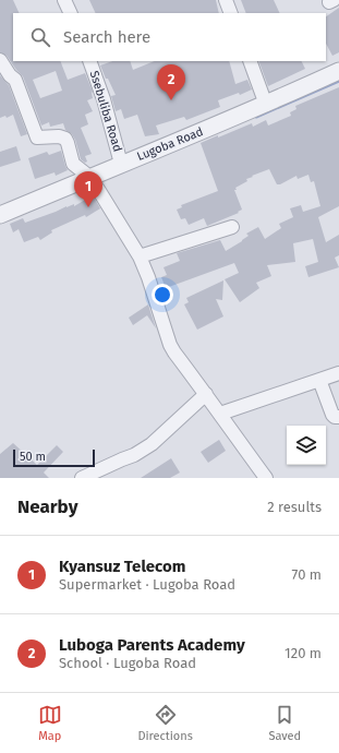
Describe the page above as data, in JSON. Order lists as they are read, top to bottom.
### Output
{
  "streets": {
    "street": ["Ssebuliba Road", "Lugoba Road"]
  },
  "crossings": [
    ["Ssebuliba Road", "Lugoba Road"]
  ],
  "scale_bar": "50 m",
  "page": {
    "search": "Search here",
    "pins": ["2", "1"],
    "scale": "50 m",
    "heading": ["Nearby", "2 results"],
    "list": [
      {
        "mark": "1",
        "name": "Kyansuz Telecom",
        "note": "Supermarket · Lugoba Road",
        "value": "70 m"
      },
      {
        "mark": "2",
        "name": "Luboga Parents Academy",
        "note": "School · Lugoba Road",
        "value": "120 m"
      }
    ],
    "nav": ["Map", "Directions", "Saved"]
  }
}
